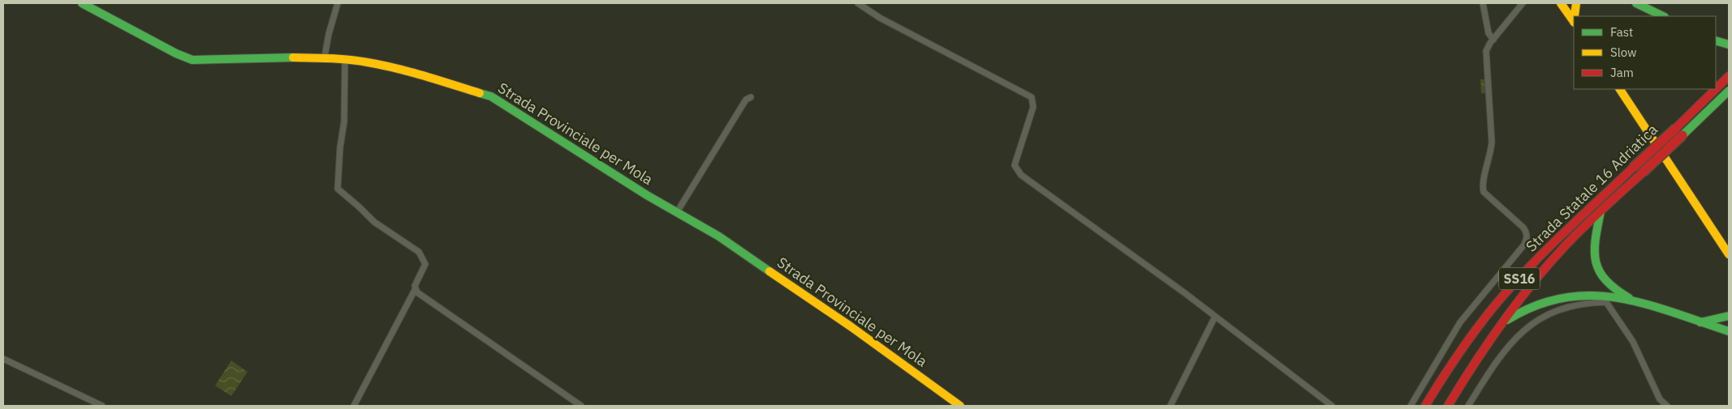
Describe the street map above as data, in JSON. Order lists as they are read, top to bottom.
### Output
{
  "streets": {
    "main road": ["Strada Provinciale per Mola", "Strada Statale 16 Adriatica", "SS16"]
  },
  "legend": ["Fast", "Slow", "Jam"]
}
